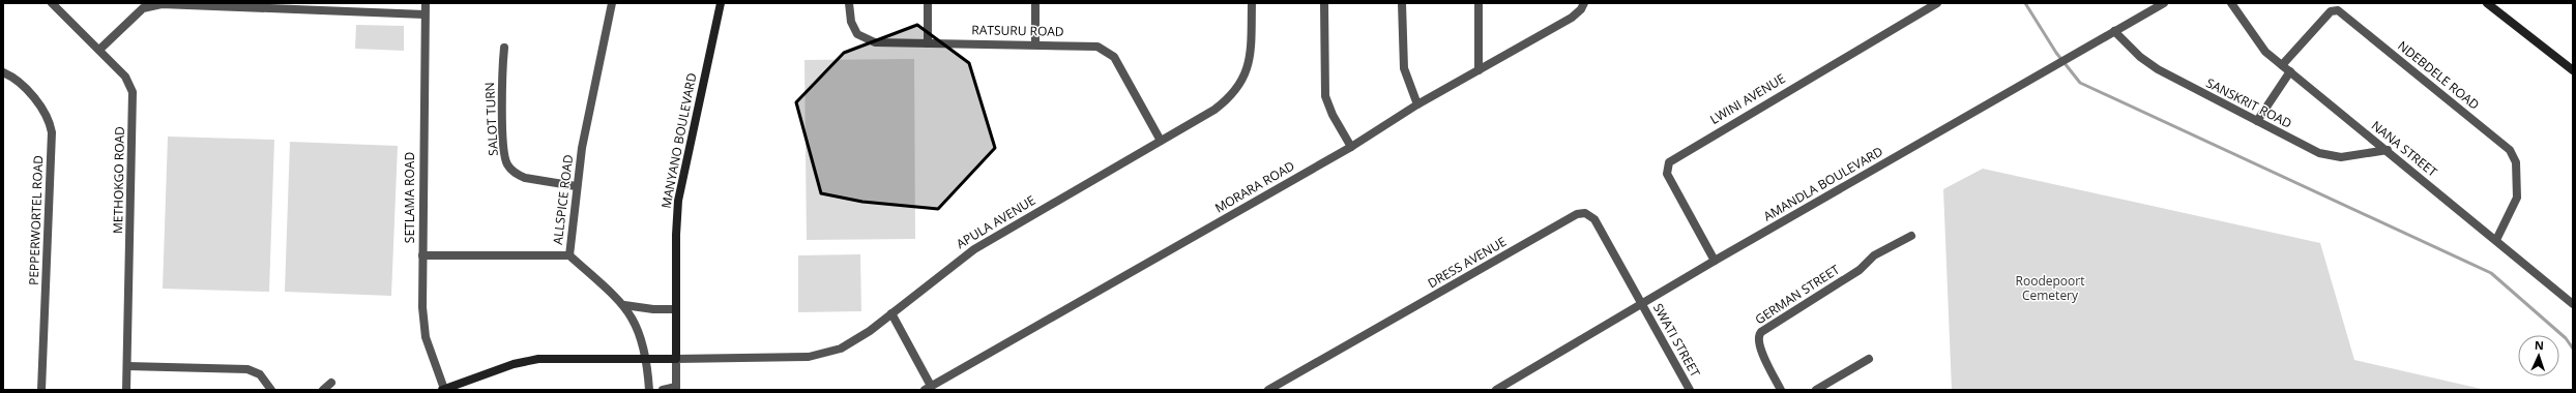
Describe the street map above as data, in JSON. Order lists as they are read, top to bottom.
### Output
{
  "streets": {
    "street": [
      "RATSURU ROAD",
      "NDEBDELE ROAD",
      "LWINI AVENUE",
      "SANSKRIT ROAD",
      "SALOT TURN",
      "MANYANO BOULEVARD",
      "NANA STREET",
      "METHOKGO ROAD",
      "AMANDLA BOULEVARD",
      "MORARA ROAD",
      "SETLAMA ROAD",
      "ALLSPICE ROAD",
      "PEPPERWORTEL ROAD",
      "APULA AVENUE",
      "DRESS AVENUE",
      "GERMAN STREET",
      "SWATI STREET"
    ]
  },
  "crossings": [
    ["RATSURU ROAD", "APULA AVENUE"],
    ["NDEBDELE ROAD", "NANA STREET"],
    ["LWINI AVENUE", "AMANDLA BOULEVARD"],
    ["SANSKRIT ROAD", "NANA STREET"],
    ["SANSKRIT ROAD", "AMANDLA BOULEVARD"],
    ["SALOT TURN", "ALLSPICE ROAD"],
    ["MANYANO BOULEVARD", "APULA AVENUE"],
    ["AMANDLA BOULEVARD", "DRESS AVENUE"],
    ["AMANDLA BOULEVARD", "SWATI STREET"],
    ["MORARA ROAD", "APULA AVENUE"],
    ["SETLAMA ROAD", "ALLSPICE ROAD"],
    ["DRESS AVENUE", "SWATI STREET"]
  ],
  "parks": ["Roodepoort Cemetery"],
  "north": "top"
}
